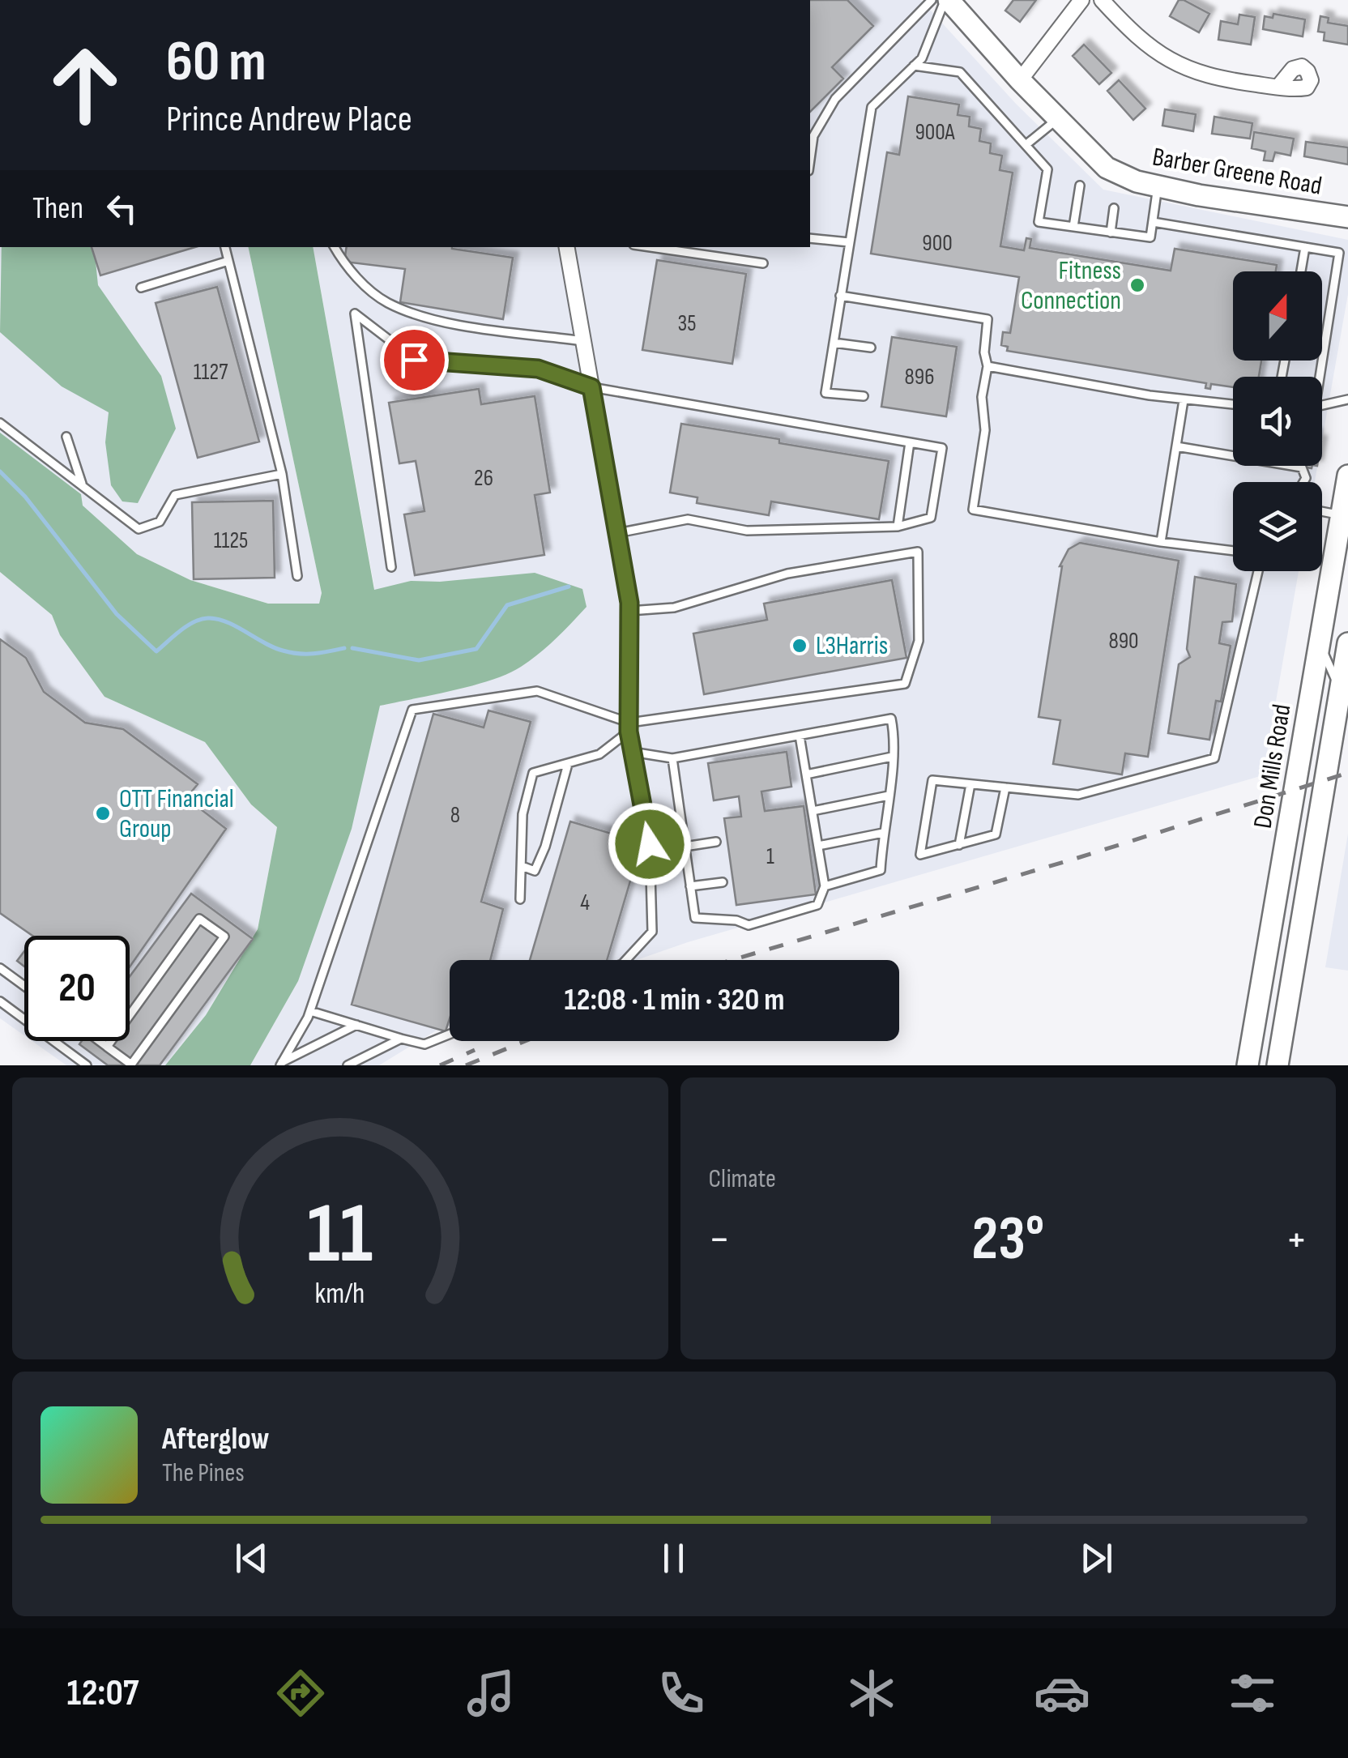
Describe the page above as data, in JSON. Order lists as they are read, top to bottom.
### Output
{
  "streets": {
    "main road": ["Barber Greene Road", "Don Mills Road"]
  },
  "places": ["Fitness Connection", "L3Harris", "OTT Financial Group"],
  "house_numbers": [
    "900A",
    "900",
    "35",
    "1127",
    "896",
    "26",
    "1125",
    "890",
    "8",
    "1",
    "4"
  ],
  "north": "top",
  "page": {
    "turn": ["60 m", "Prince Andrew Place"],
    "then": "Then",
    "limit": "20",
    "trip": "12:08 · 1 min · 320 m",
    "tile": "Climate",
    "heat": ["−", "23°", "+"],
    "song": ["Afterglow", "The Pines"],
    "tabs": "12:07",
    "gauge": ["11", "km/h"]
  }
}
